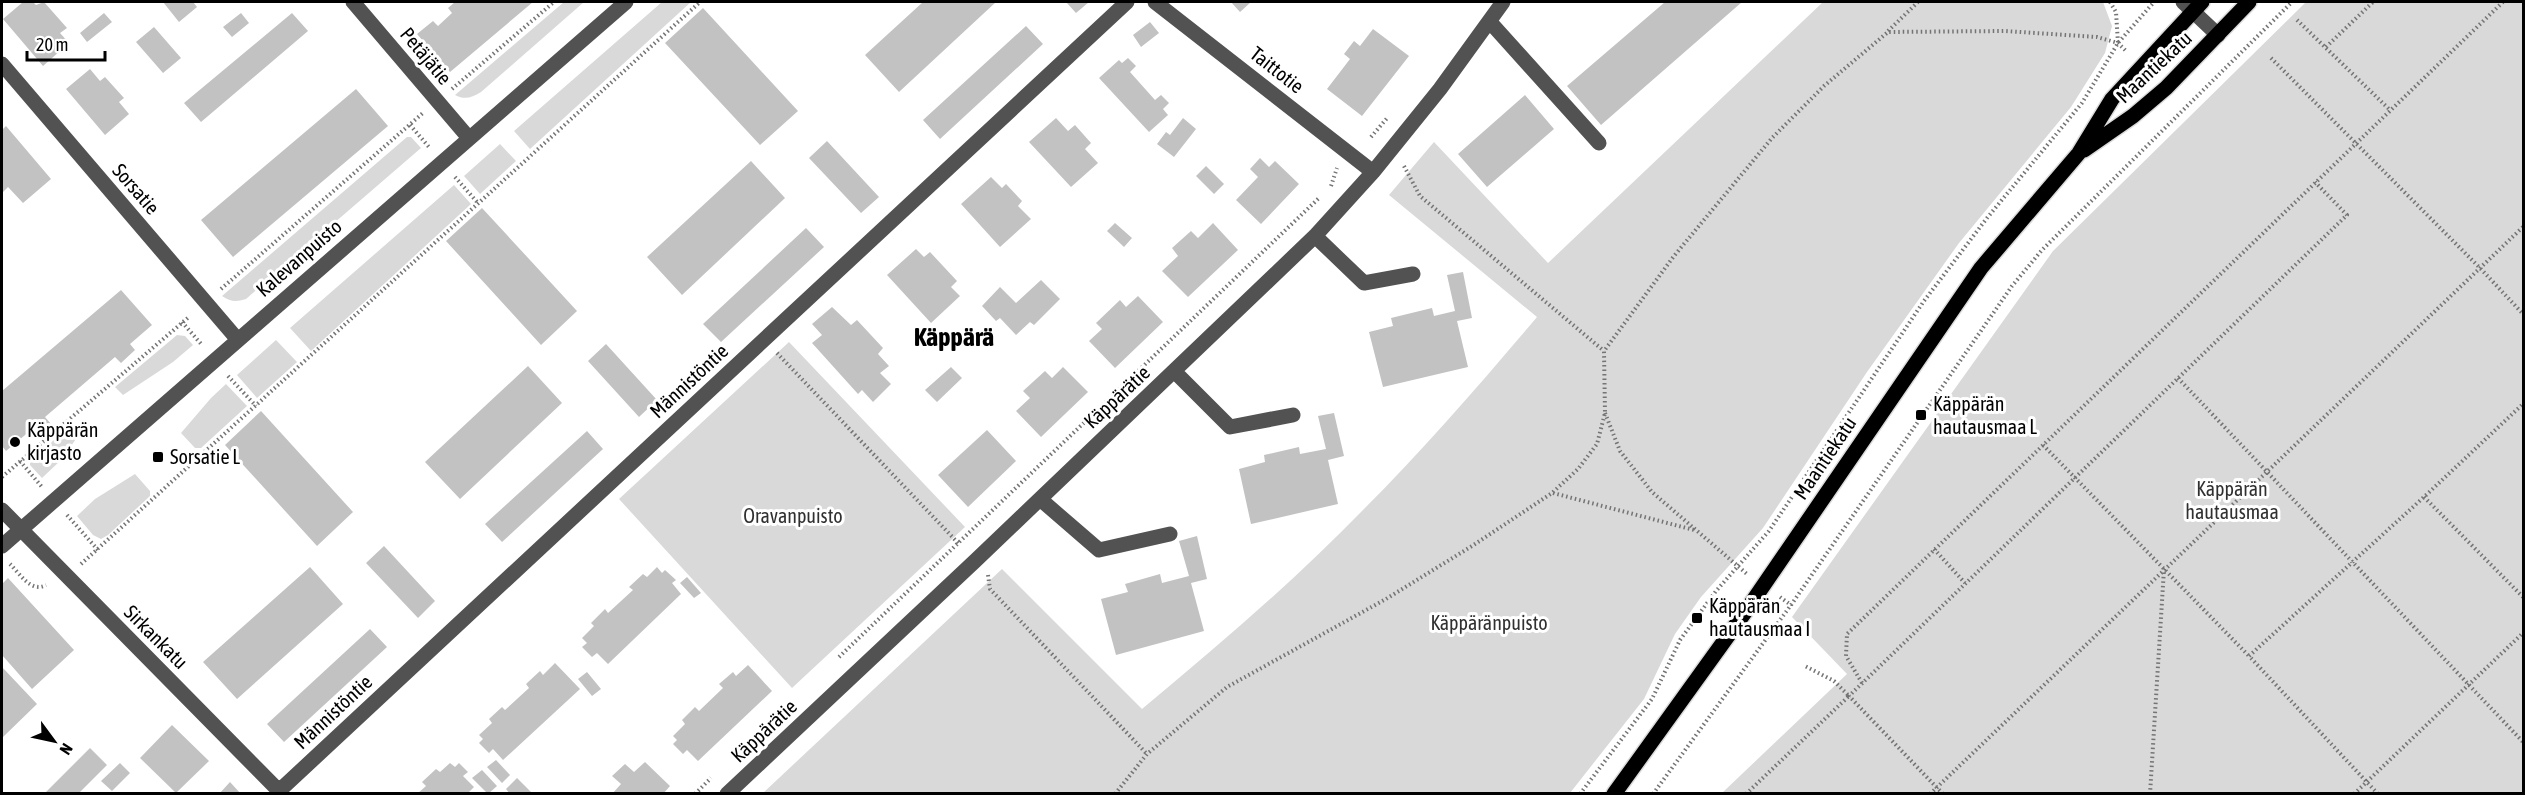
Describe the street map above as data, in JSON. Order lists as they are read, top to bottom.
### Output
{
  "streets": {
    "main road": ["Maantiekatu"],
    "street": [
      "Petäjätie",
      "Taittotie",
      "Sorsatie",
      "Kalevanpuisto",
      "Männistöntie",
      "Käppärätie",
      "Sirkankatu"
    ]
  },
  "crossings": [
    ["Petäjätie", "Kalevanpuisto"],
    ["Taittotie", "Käppärätie"],
    ["Sorsatie", "Kalevanpuisto"],
    ["Kalevanpuisto", "Sirkankatu"],
    ["Männistöntie", "Sirkankatu"]
  ],
  "districts": ["Käppärä"],
  "parks": ["Käppärän hautausmaa", "Oravanpuisto", "Käppäränpuisto"],
  "places": {
    "transit": ["Käppärän hautausmaa L", "Sorsatie L", "Käppärän hautausmaa I"],
    "other": ["Käppärän kirjasto"]
  },
  "scale_bar": "20 m",
  "north": "bottom right"
}
